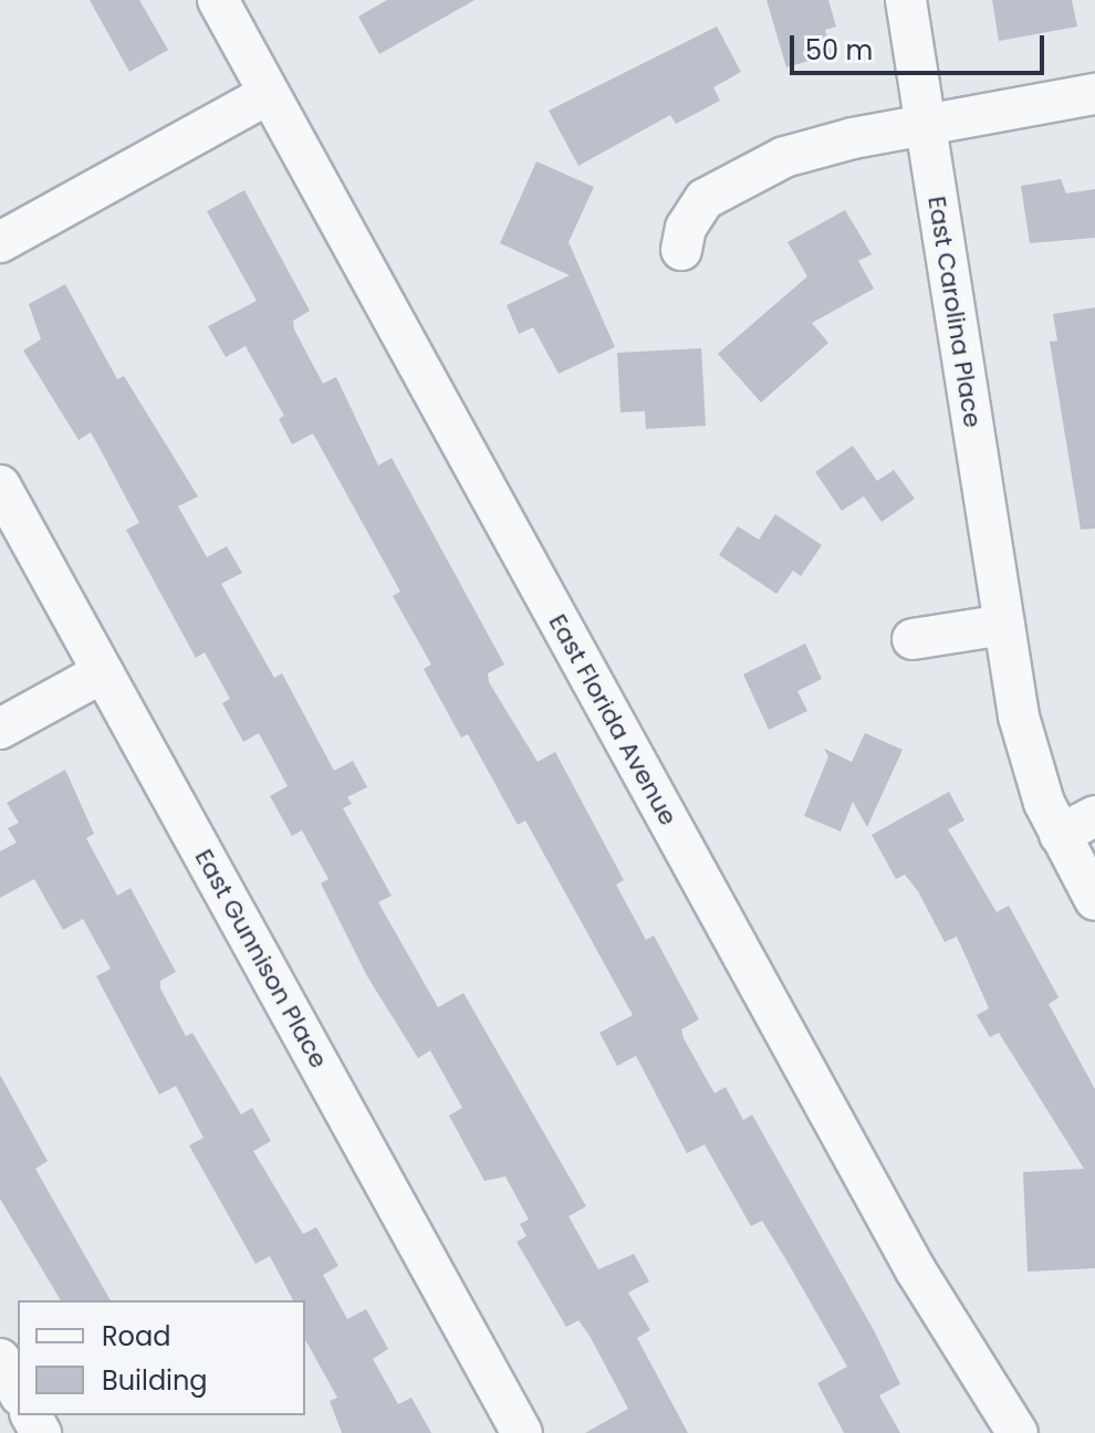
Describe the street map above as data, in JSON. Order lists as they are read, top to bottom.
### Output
{
  "streets": {
    "street": ["East Carolina Place", "East Florida Avenue", "East Gunnison Place"]
  },
  "legend": ["Road", "Building"],
  "scale_bar": "50 m"
}
